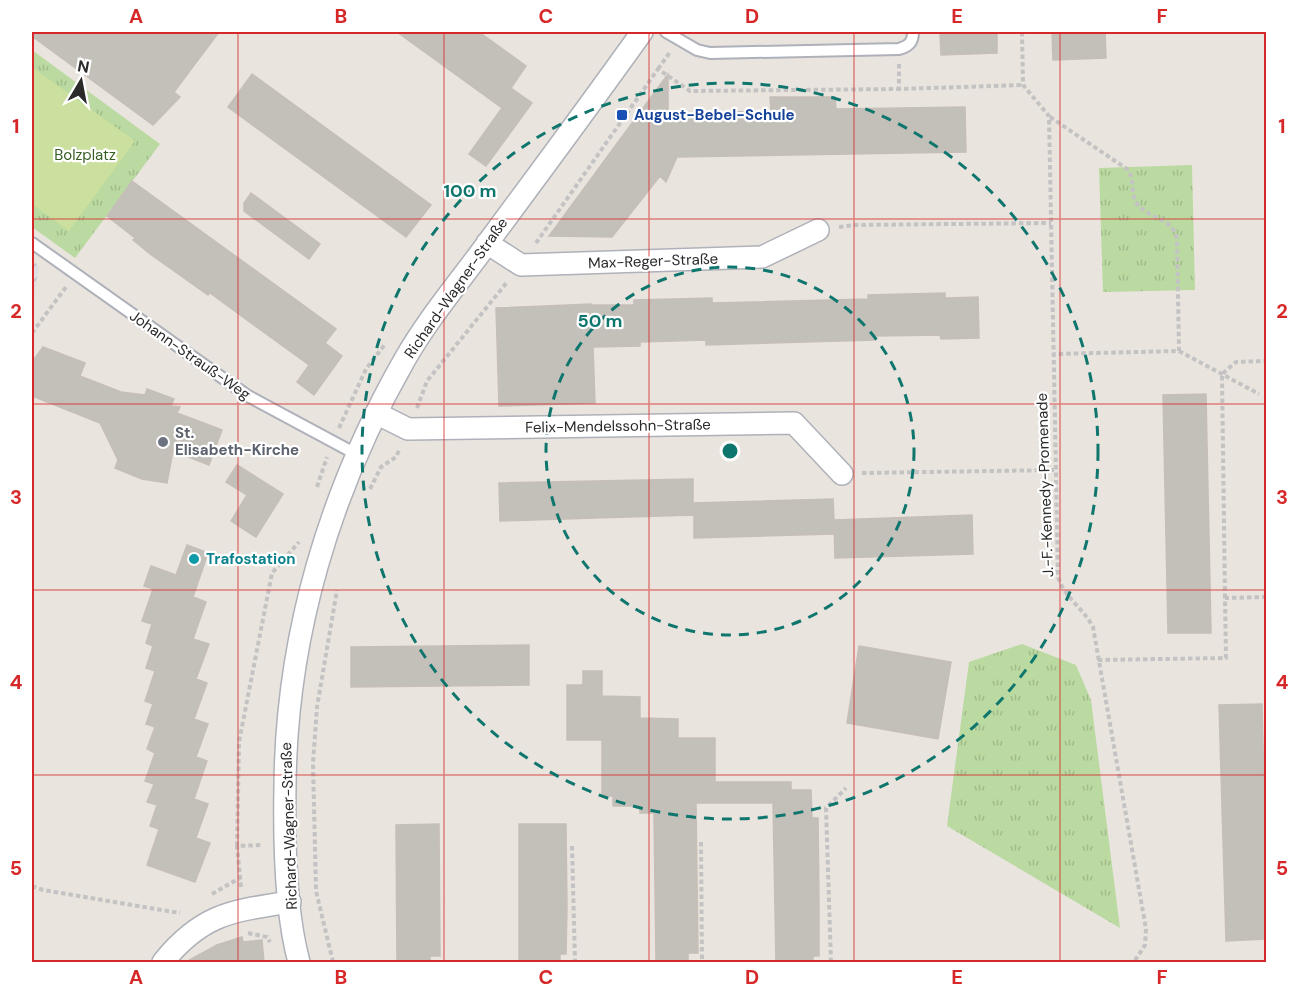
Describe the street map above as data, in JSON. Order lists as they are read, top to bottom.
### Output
{
  "streets": {
    "street": ["Max-Reger-Straße", "Richard-Wagner-Straße", "Felix-Mendelssohn-Straße"],
    "lane": ["Johann-Strauß-Weg"],
    "path": ["J.-F.-Kennedy-Promenade"]
  },
  "crossings": [
    ["Max-Reger-Straße", "Richard-Wagner-Straße"],
    ["Richard-Wagner-Straße", "Johann-Strauß-Weg"],
    ["Richard-Wagner-Straße", "Felix-Mendelssohn-Straße"]
  ],
  "parks": ["Bolzplatz"],
  "places": {
    "transit": ["August-Bebel-Schule"],
    "other": ["St. Elisabeth-Kirche", "Trafostation"]
  },
  "north": "top",
  "grid": {
    "columns": [
      "A",
      "B",
      "C",
      "D",
      "E",
      "F"
    ],
    "rows": [
      "1",
      "2",
      "3",
      "4",
      "5"
    ]
  },
  "rings": ["100 m", "50 m"]
}
